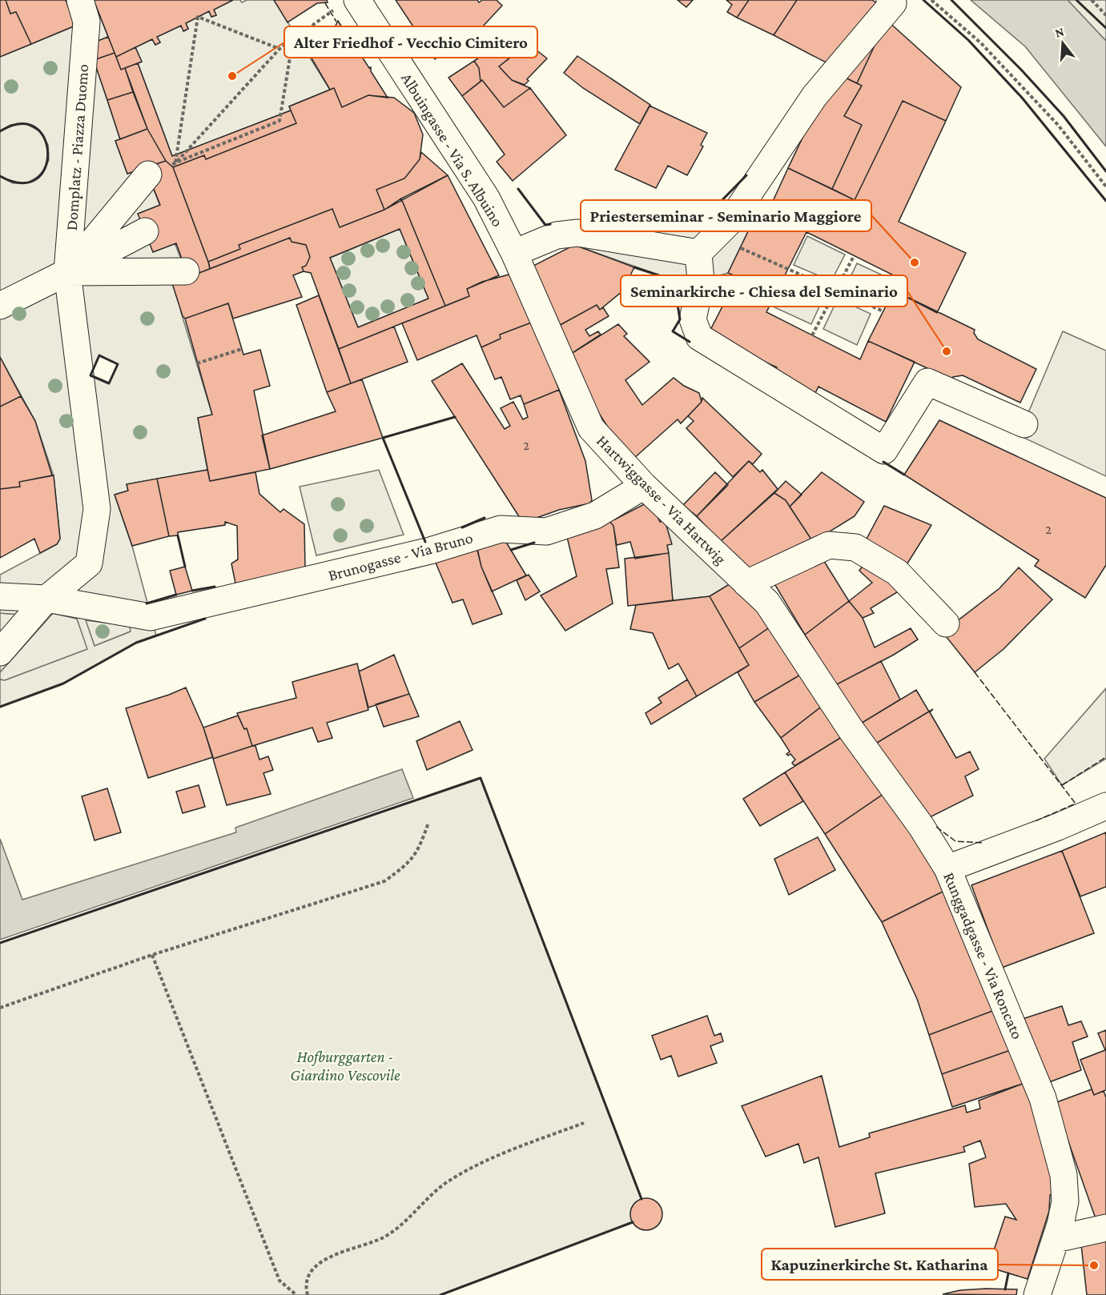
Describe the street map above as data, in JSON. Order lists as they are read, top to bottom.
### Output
{
  "streets": {
    "street": [
      "Domplatz - Piazza Duomo",
      "Albuingasse - Via S. Albuino",
      "Hartwiggasse - Via Hartwig",
      "Brunogasse - Via Bruno",
      "Runggadgasse - Via Roncato"
    ]
  },
  "crossings": [
    ["Domplatz - Piazza Duomo", "Brunogasse - Via Bruno"],
    ["Albuingasse - Via S. Albuino", "Hartwiggasse - Via Hartwig"],
    ["Hartwiggasse - Via Hartwig", "Brunogasse - Via Bruno"],
    ["Hartwiggasse - Via Hartwig", "Runggadgasse - Via Roncato"]
  ],
  "parks": ["Hofburggarten - Giardino Vescovile"],
  "places": [
    "Alter Friedhof - Vecchio Cimitero",
    "Priesterseminar - Seminario Maggiore",
    "Seminarkirche - Chiesa del Seminario",
    "Kapuzinerkirche St. Katharina"
  ],
  "house_numbers": ["2", "2"],
  "north": "top"
}
